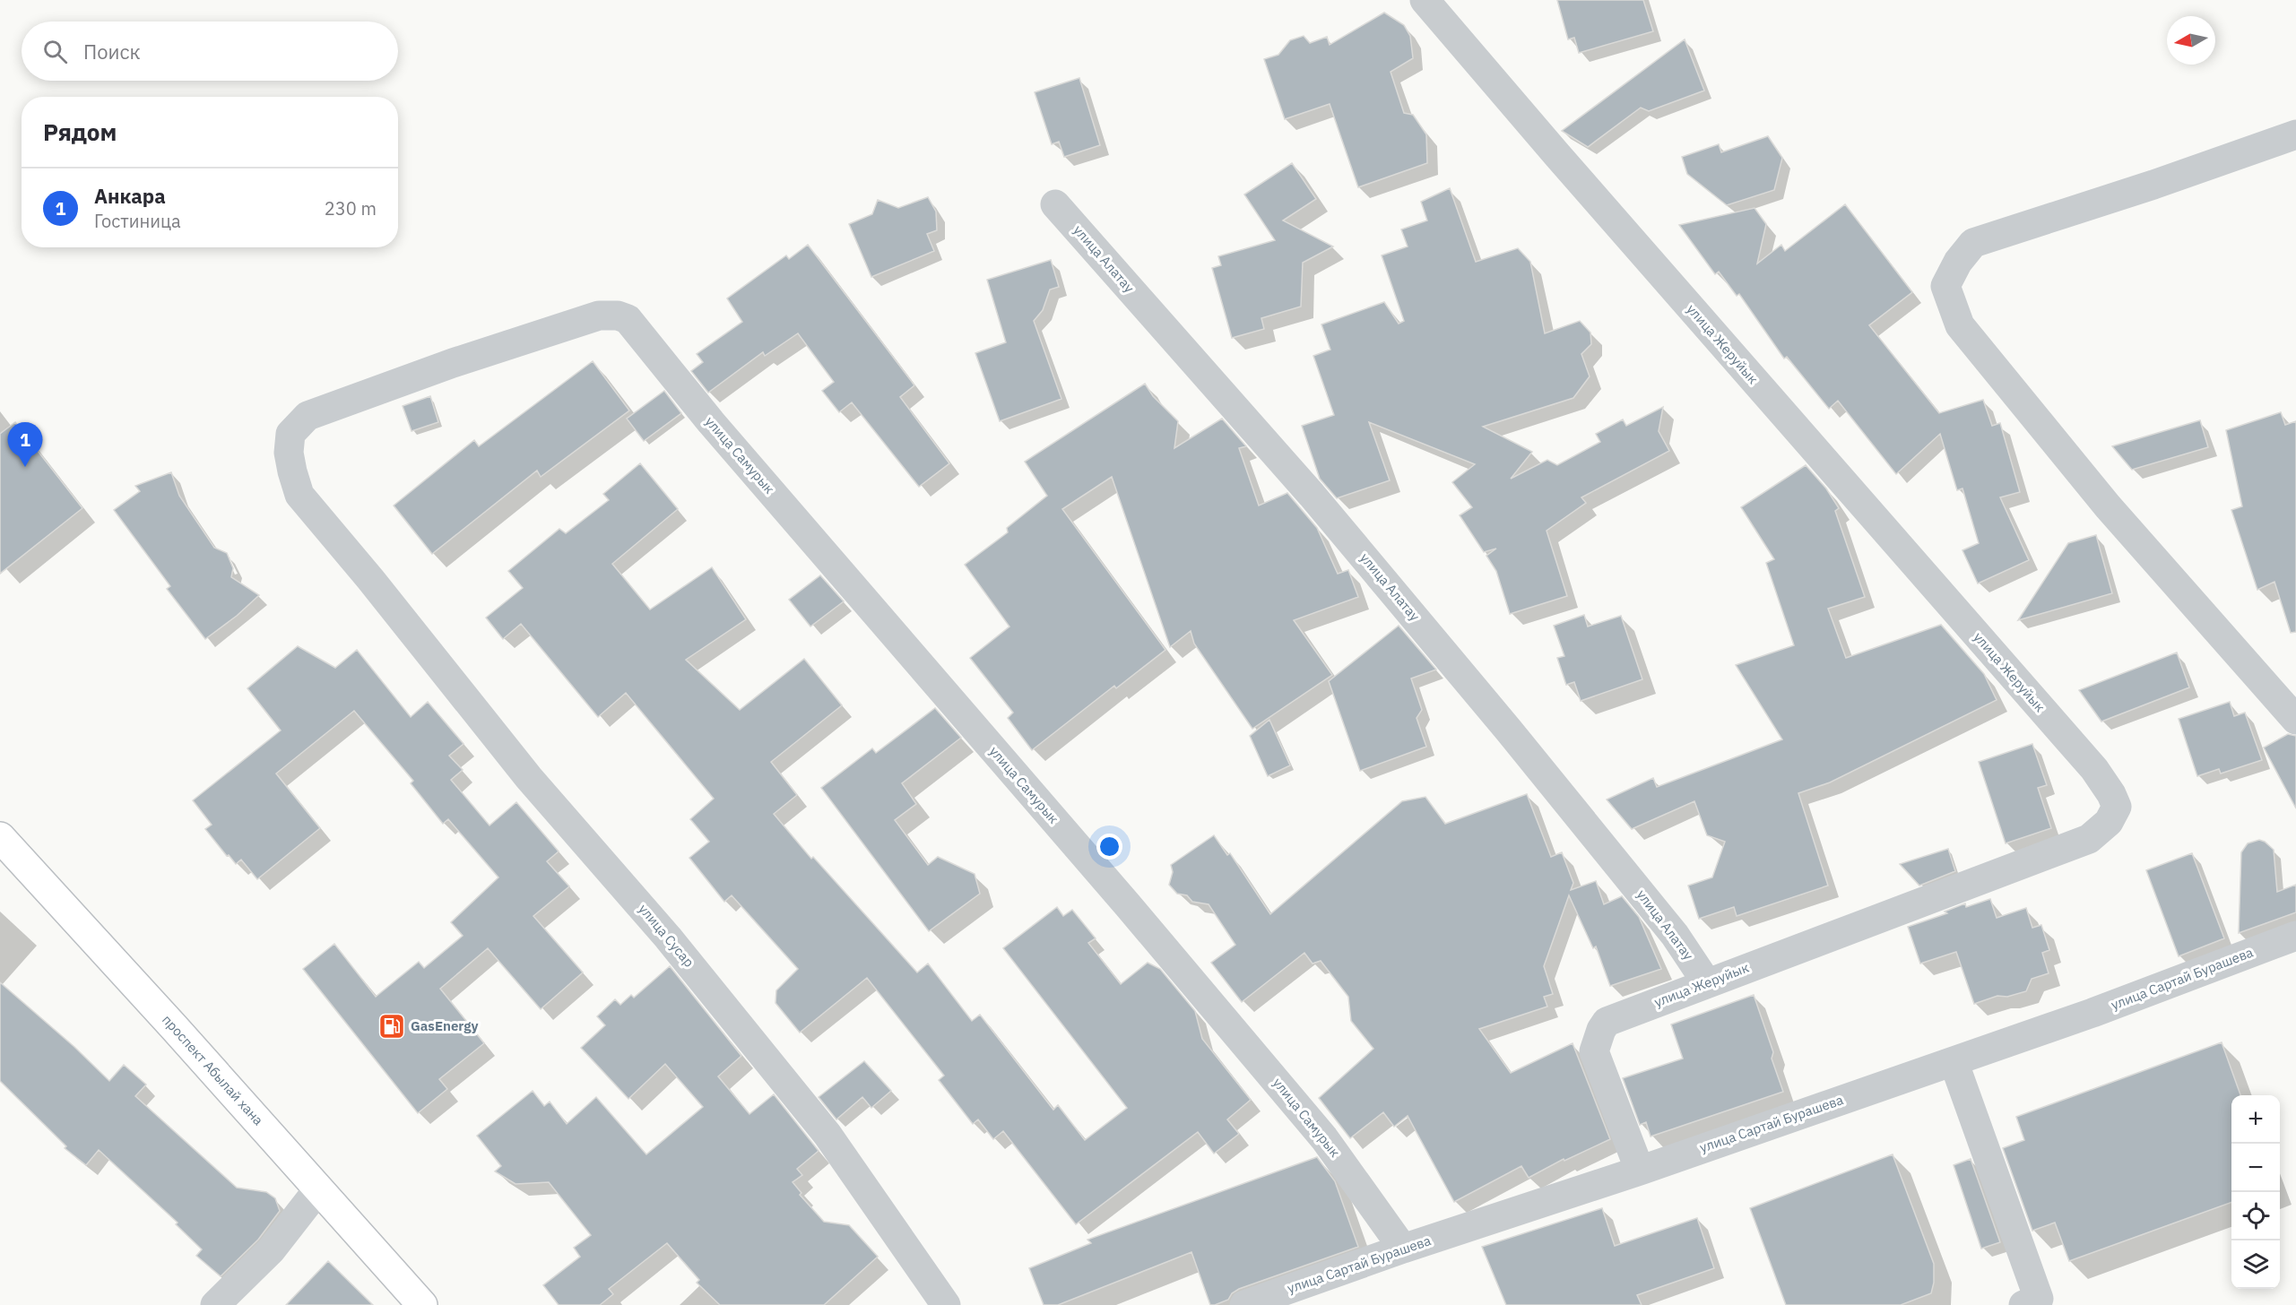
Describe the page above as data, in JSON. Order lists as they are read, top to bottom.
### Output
{
  "streets": {
    "main road": ["проспект Абылай хана"],
    "street": [
      "улица Алатау",
      "улица Жеруйык",
      "улица Самурык",
      "улица Сусар",
      "улица Сартай Бурашева"
    ]
  },
  "crossings": [
    ["улица Алатау", "улица Жеруйык"],
    ["улица Жеруйык", "улица Сартай Бурашева"],
    ["улица Самурык", "улица Сусар"],
    ["улица Самурык", "улица Сартай Бурашева"]
  ],
  "places": {
    "fuel station": ["GasEnergy"]
  },
  "north": "left",
  "page": {
    "search": "Поиск",
    "heading": "Рядом",
    "list": [
      {
        "mark": "1",
        "name": "Анкара",
        "note": "Гостиница",
        "value": "230 m"
      }
    ],
    "pins": "1",
    "map_buttons": ["+", "−"]
  }
}
